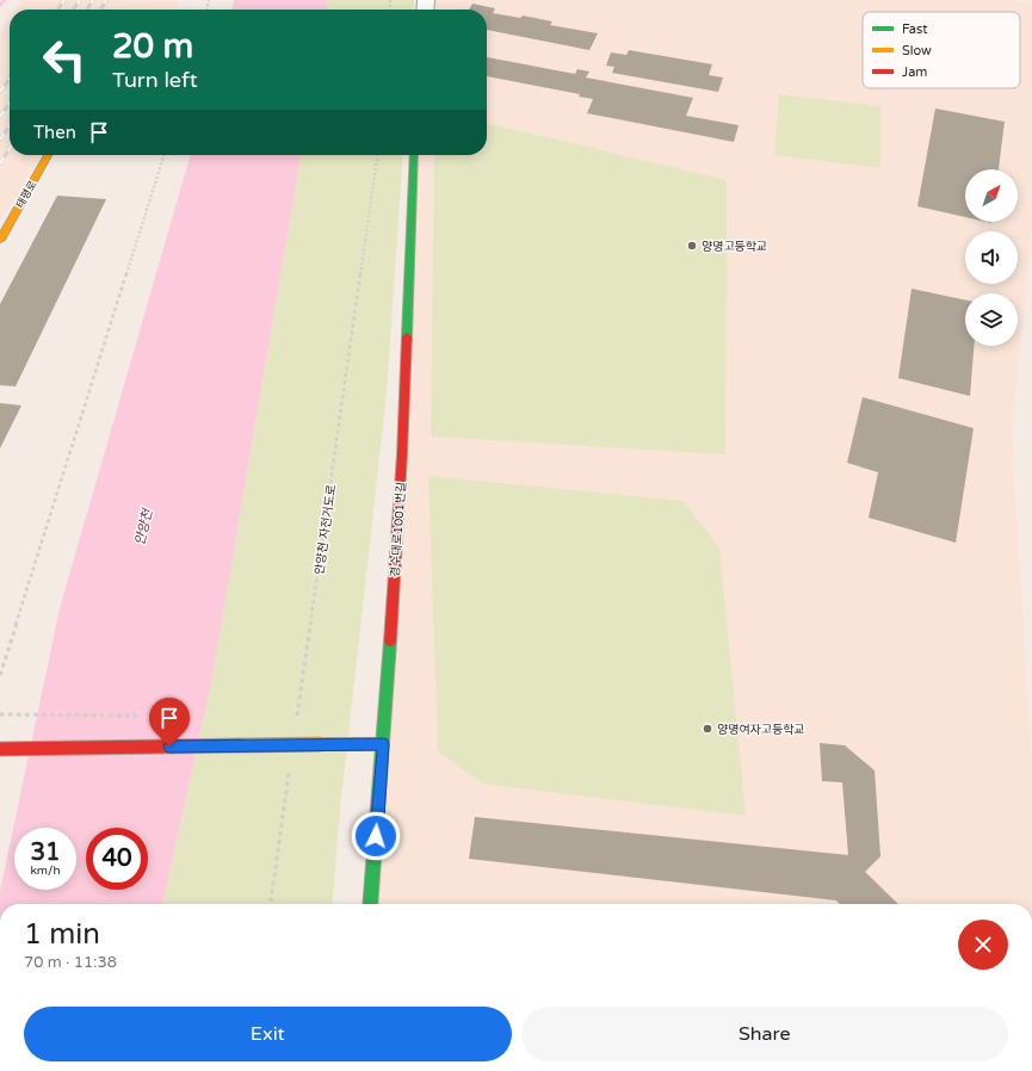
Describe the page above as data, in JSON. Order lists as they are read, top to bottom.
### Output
{
  "streets": {
    "street": ["태평로", "경수대로1001번길"],
    "path": ["안양천 자전거도로"]
  },
  "water": ["안양천"],
  "places": ["양명고등학교", "양명여자고등학교"],
  "legend": ["Fast", "Slow", "Jam"],
  "north": "top right",
  "page": {
    "turn": ["20 m", "Turn left"],
    "then": "Then",
    "speed": "31 km/h",
    "limit": "40",
    "heading": ["1 min", "70 m · 11:38"],
    "buttons": ["Exit", "Share"]
  }
}
